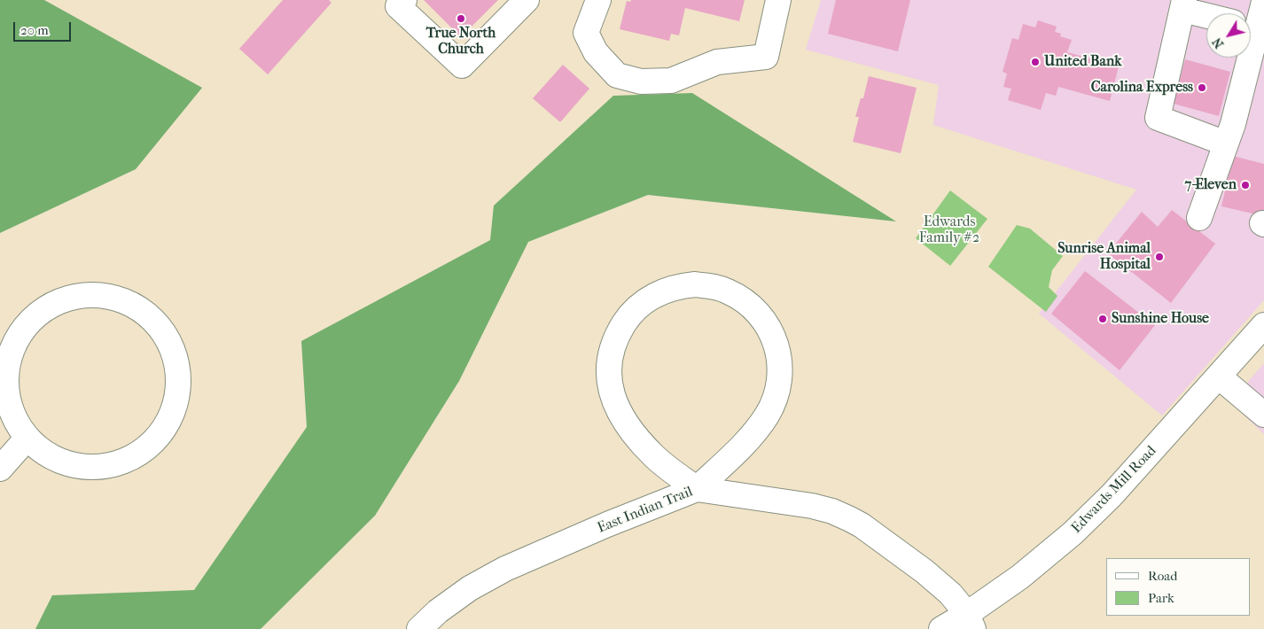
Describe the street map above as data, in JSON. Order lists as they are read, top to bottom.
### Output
{
  "streets": {
    "street": ["Edwards Mill Road", "East Indian Trail"]
  },
  "crossings": [
    ["Edwards Mill Road", "East Indian Trail"]
  ],
  "parks": ["Edwards Family #2"],
  "places": [
    "True North Church",
    "United Bank",
    "Carolina Express",
    "7-Eleven",
    "Sunrise Animal Hospital",
    "Sunshine House"
  ],
  "legend": ["Road", "Park"],
  "scale_bar": "20 m",
  "north": "bottom left"
}
